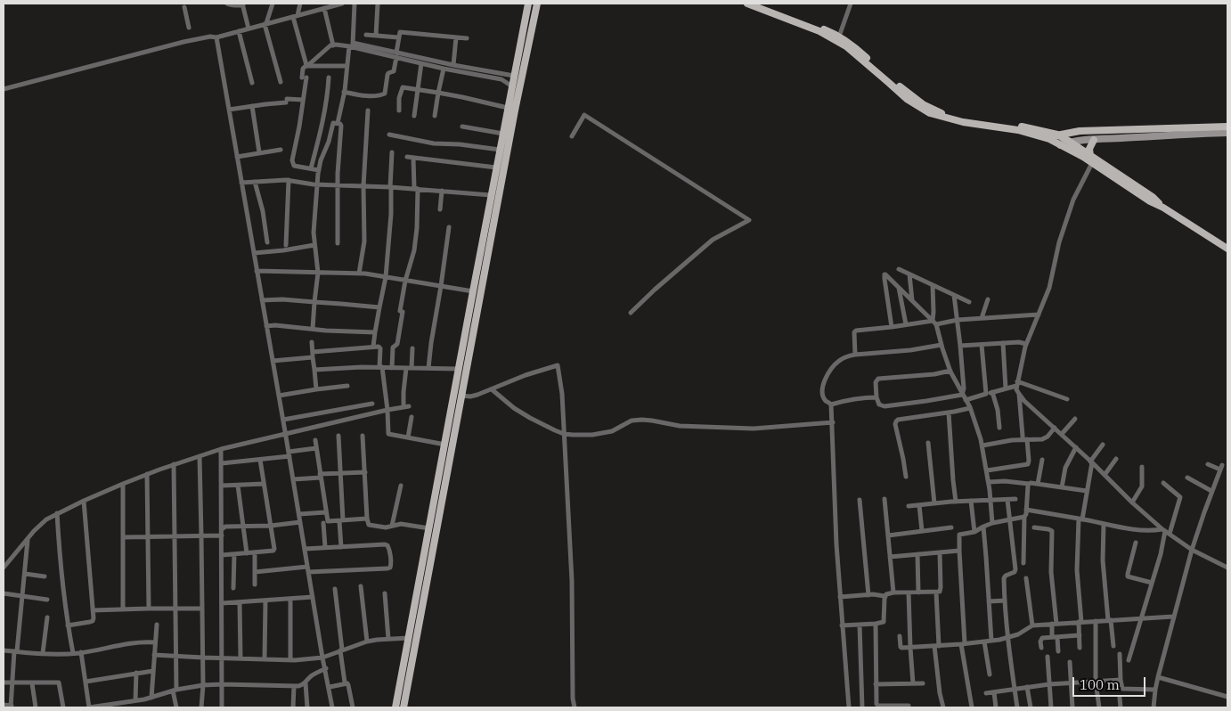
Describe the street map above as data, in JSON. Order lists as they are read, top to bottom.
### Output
{
  "scale_bar": "100 m"
}
